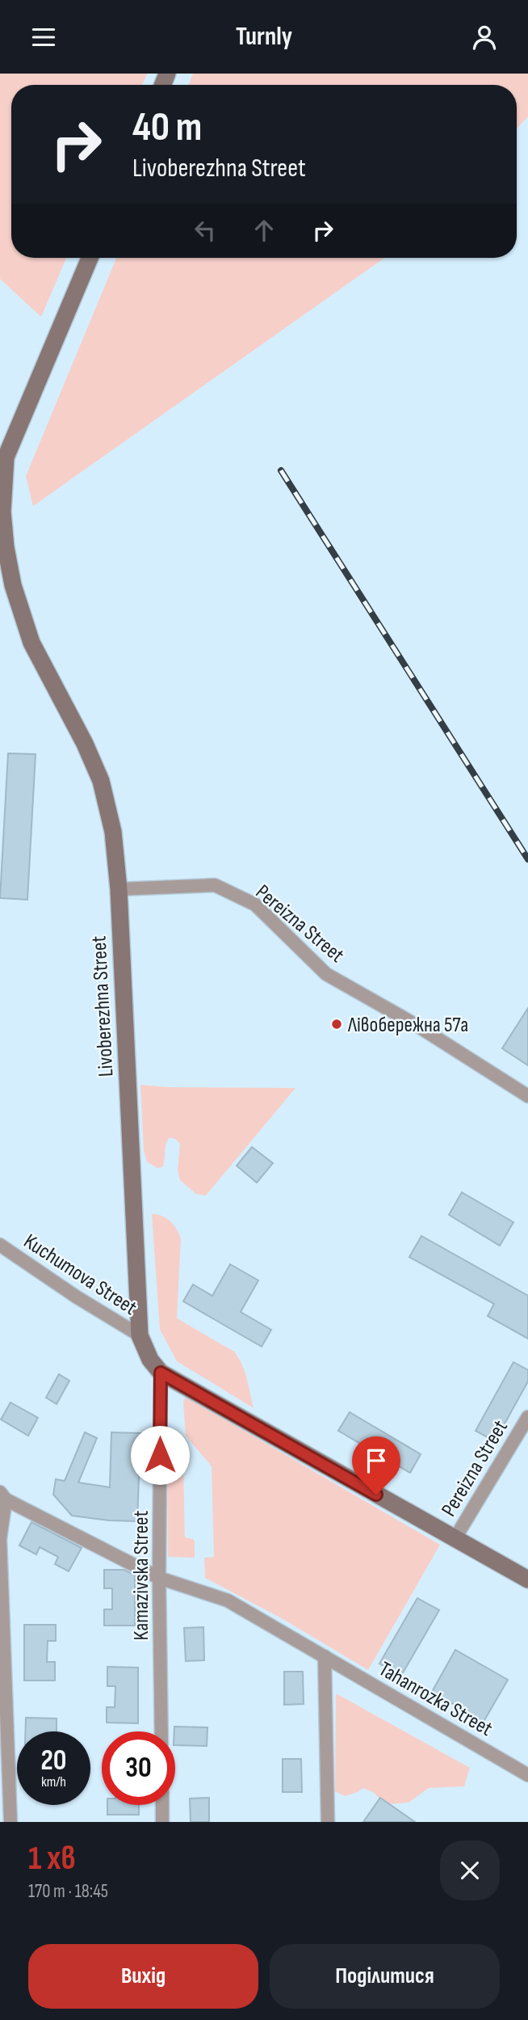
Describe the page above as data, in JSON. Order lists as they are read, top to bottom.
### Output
{
  "streets": {
    "main road": ["Livoberezhna Street"],
    "street": [
      "Pereizna Street",
      "Kuchumova Street",
      "Kamazivska Street",
      "Tahanrozka Street"
    ]
  },
  "crossings": [
    ["Pereizna Street", "Livoberezhna Street"],
    ["Livoberezhna Street", "Kuchumova Street"],
    ["Livoberezhna Street", "Kamazivska Street"],
    ["Kamazivska Street", "Tahanrozka Street"]
  ],
  "places": ["Лівобережна 57а"],
  "page": {
    "header": "Turnly",
    "turn": ["40 m", "Livoberezhna Street"],
    "speed": "20 km/h",
    "limit": "30",
    "heading": ["1 хв", "170 m · 18:45"],
    "buttons": ["Вихід", "Поділитися"]
  }
}
